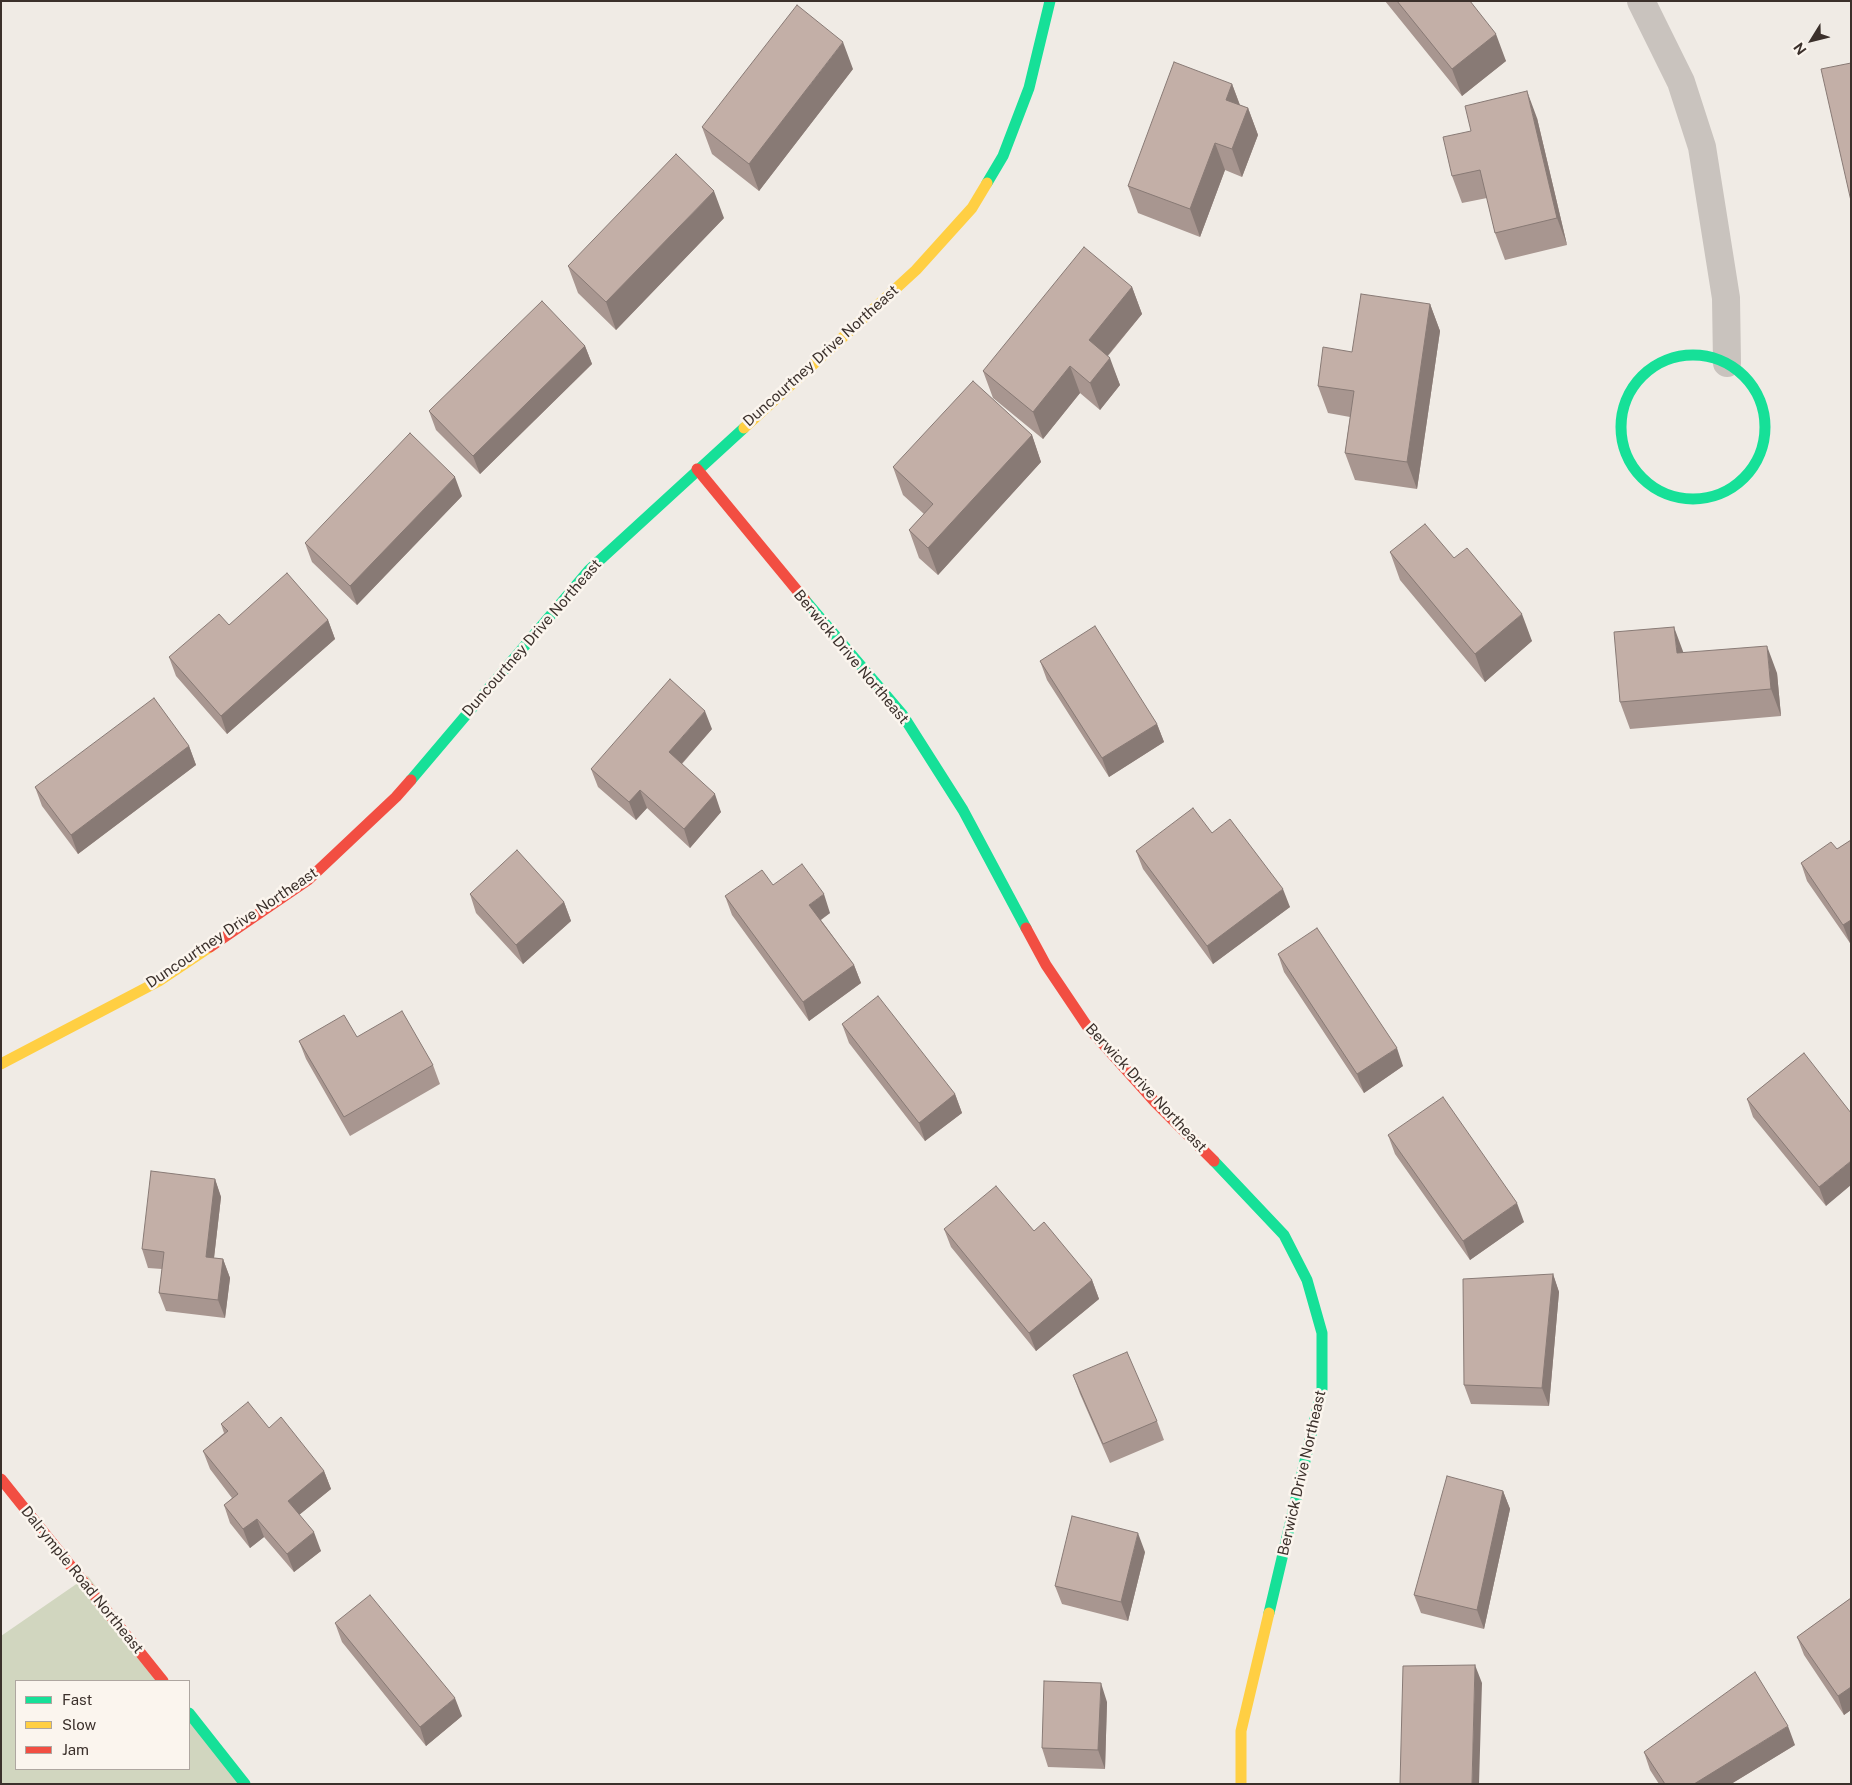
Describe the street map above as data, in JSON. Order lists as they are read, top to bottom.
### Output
{
  "streets": {
    "street": ["Duncourtney Drive Northeast", "Berwick Drive Northeast", "Dalrymple Road Northeast"]
  },
  "crossings": [
    ["Duncourtney Drive Northeast", "Berwick Drive Northeast"]
  ],
  "legend": ["Fast", "Slow", "Jam"],
  "north": "bottom left"
}
